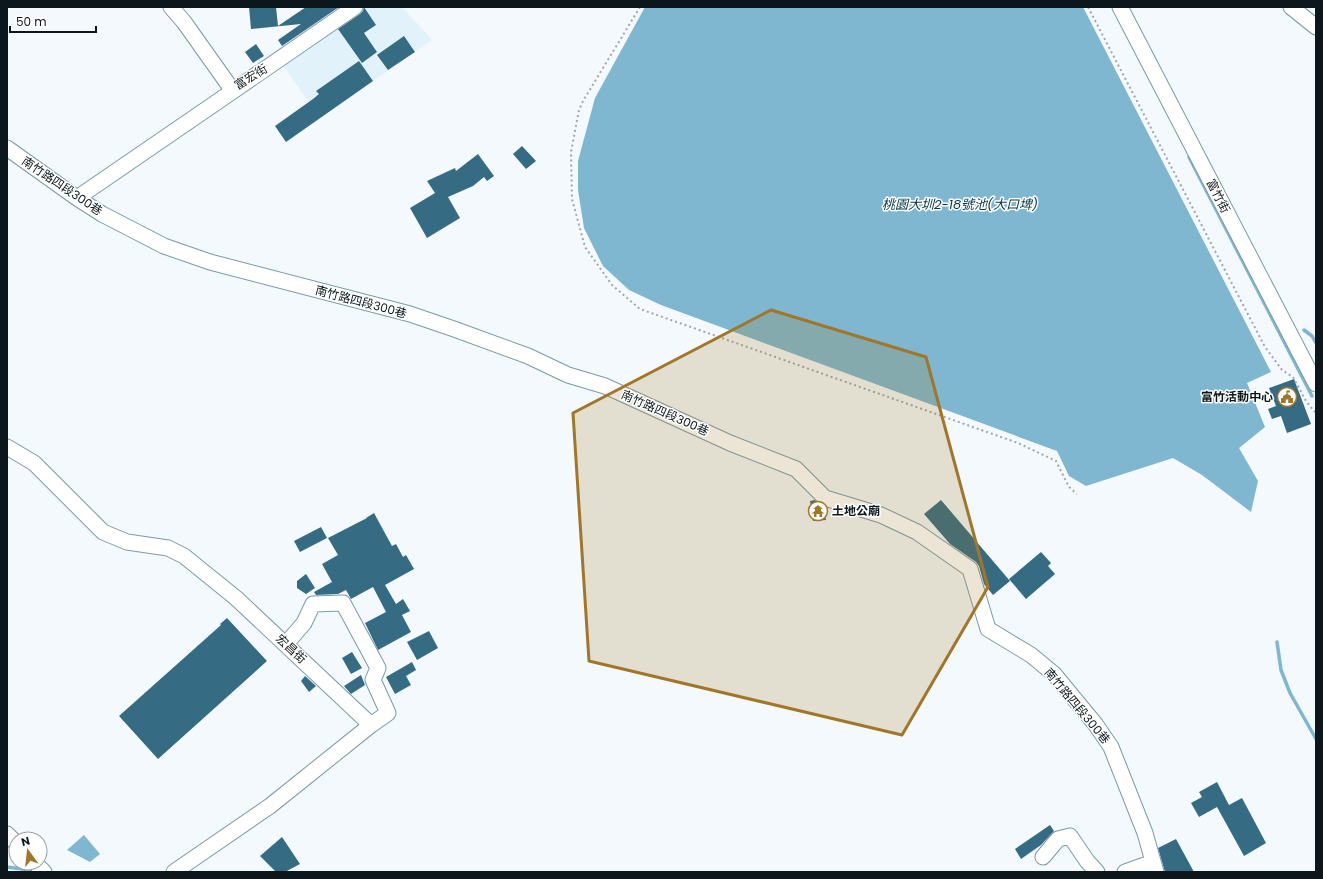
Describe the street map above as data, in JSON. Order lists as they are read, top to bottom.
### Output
{
  "streets": {
    "street": [
      "富宏街",
      "南竹路四段300巷",
      "富竹街",
      "宏昌街"
    ]
  },
  "water": ["桃園大圳2-18號池(大口埤)"],
  "places": {
    "public building": ["富竹活動中心"],
    "temple": ["土地公廟"]
  },
  "scale_bar": "50 m",
  "north": "top"
}
